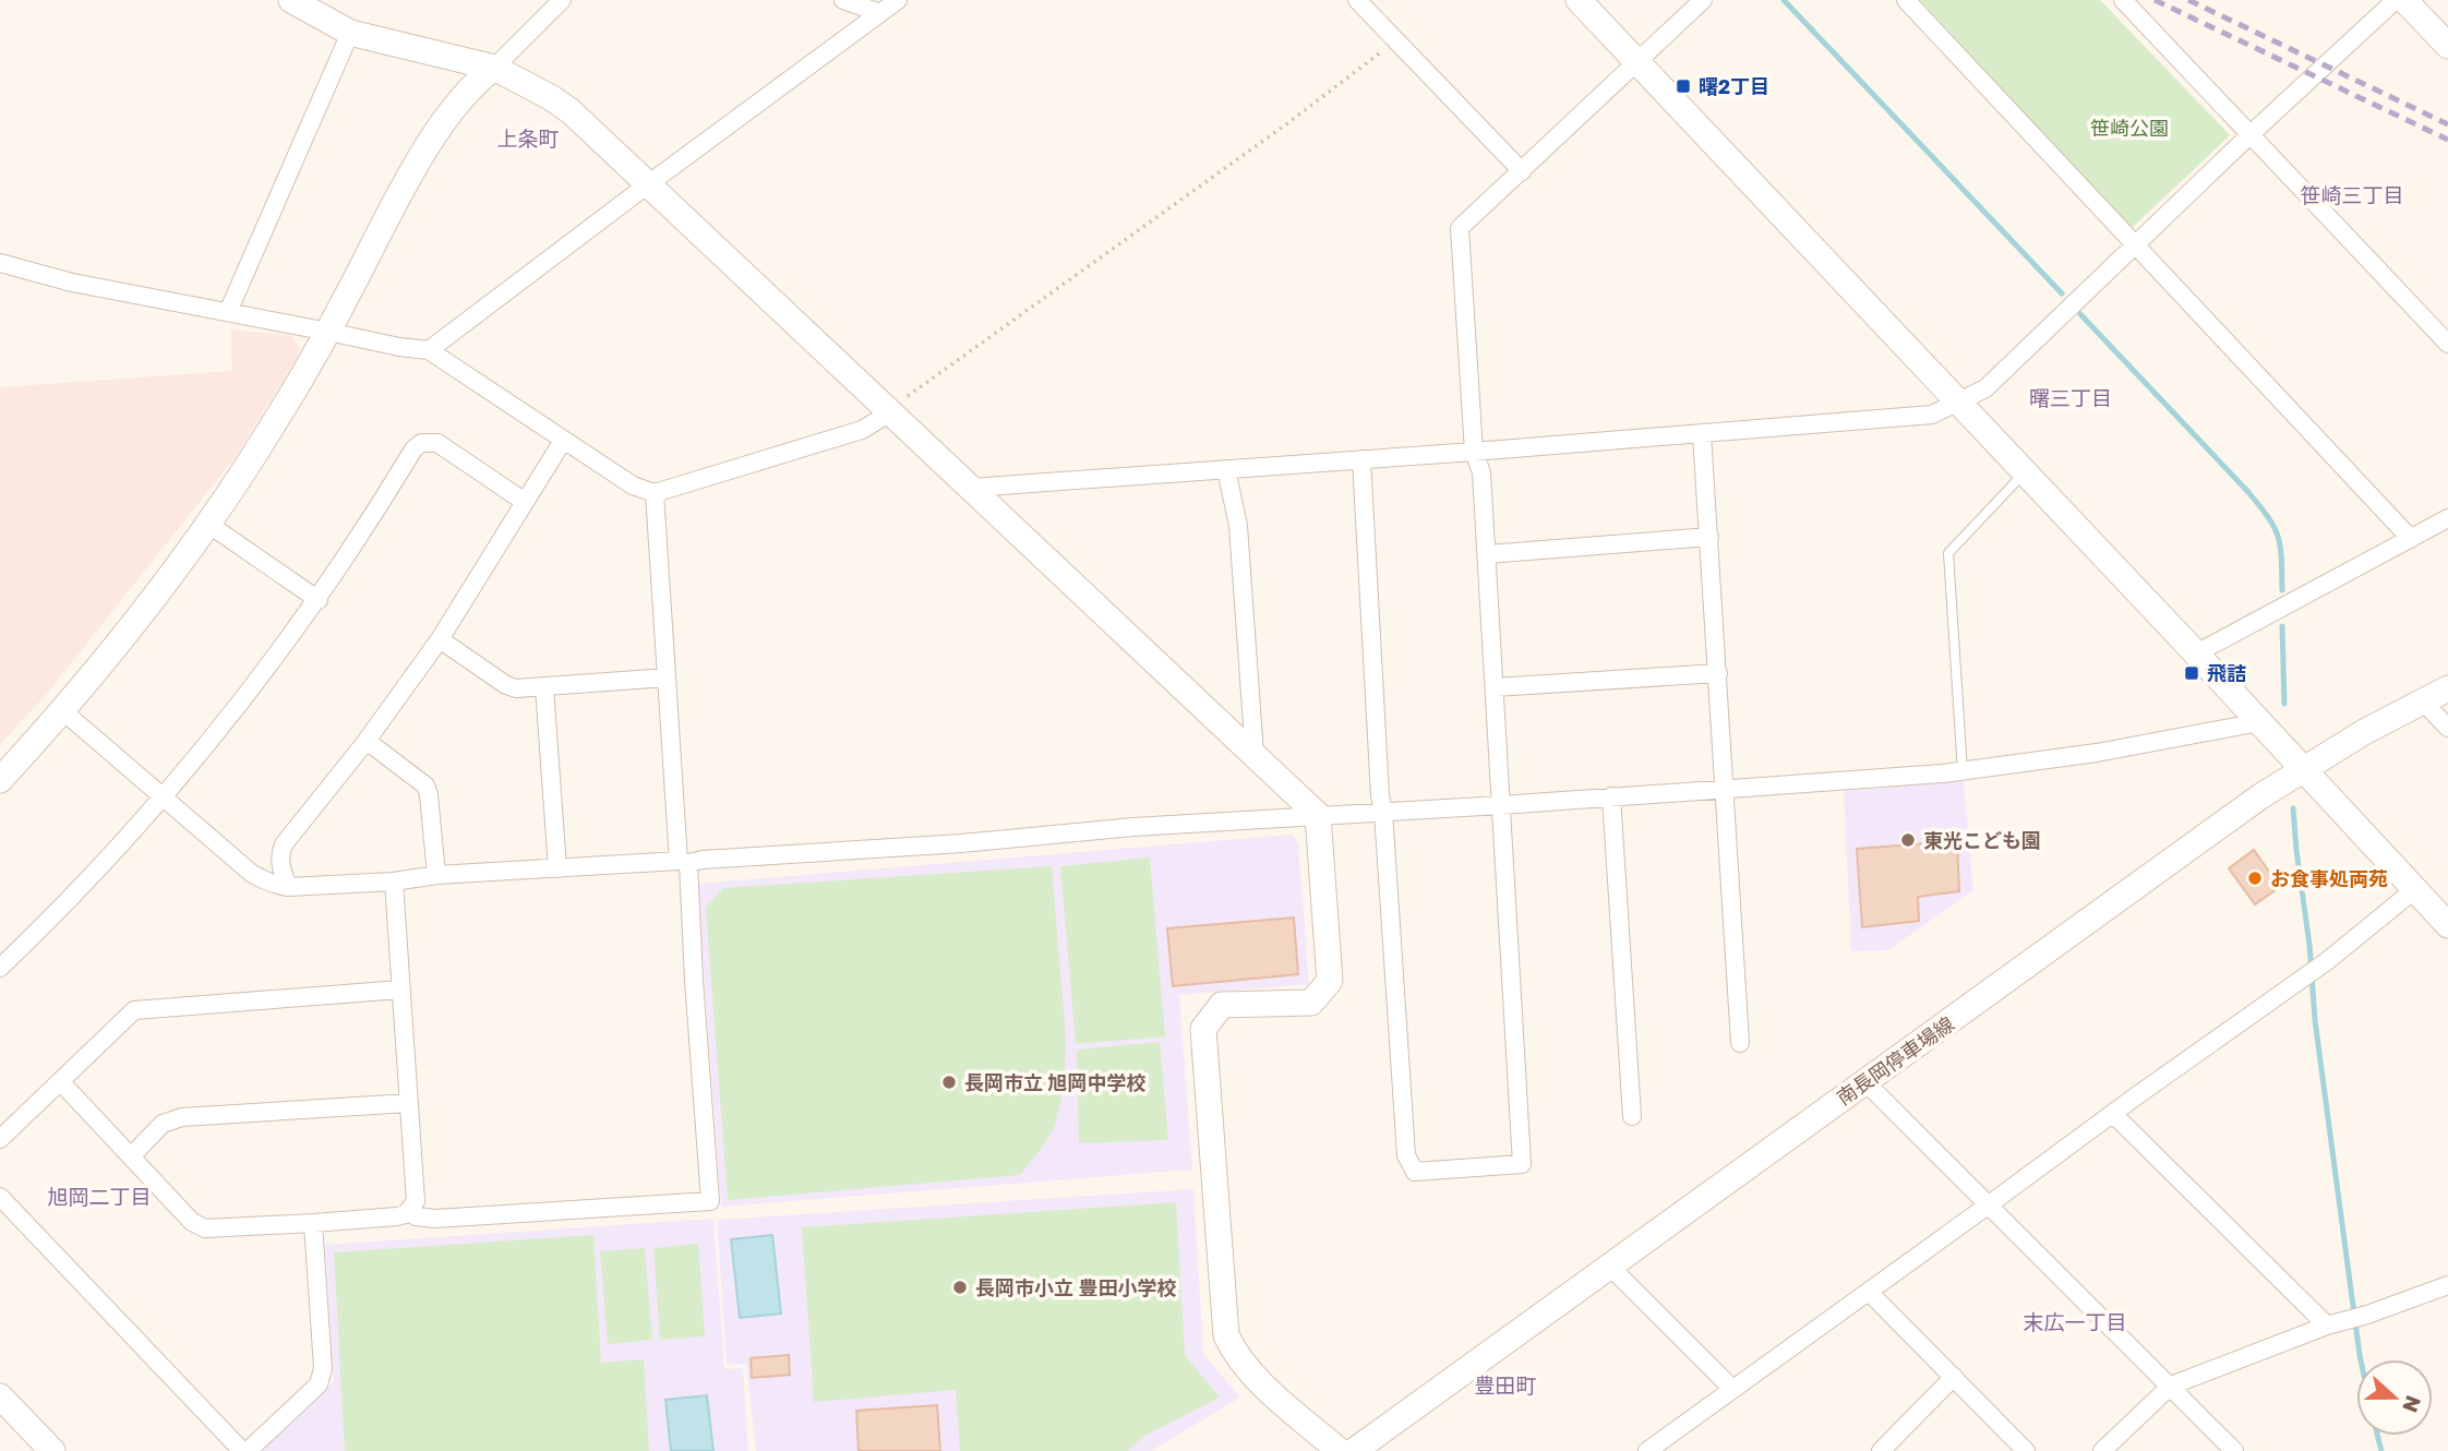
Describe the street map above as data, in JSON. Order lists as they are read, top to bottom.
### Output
{
  "streets": {
    "street": ["南長岡停車場線"]
  },
  "districts": [
    "上条町",
    "笹崎三丁目",
    "曙三丁目",
    "旭岡二丁目",
    "末広一丁目",
    "豊田町"
  ],
  "parks": ["笹崎公園"],
  "places": {
    "transit": ["曙2丁目", "飛詰"],
    "other": [
      "東光こども園",
      "お食事処両苑",
      "長岡市立 旭岡中学校",
      "長岡市小立 豊田小学校"
    ]
  },
  "north": "right"
}
